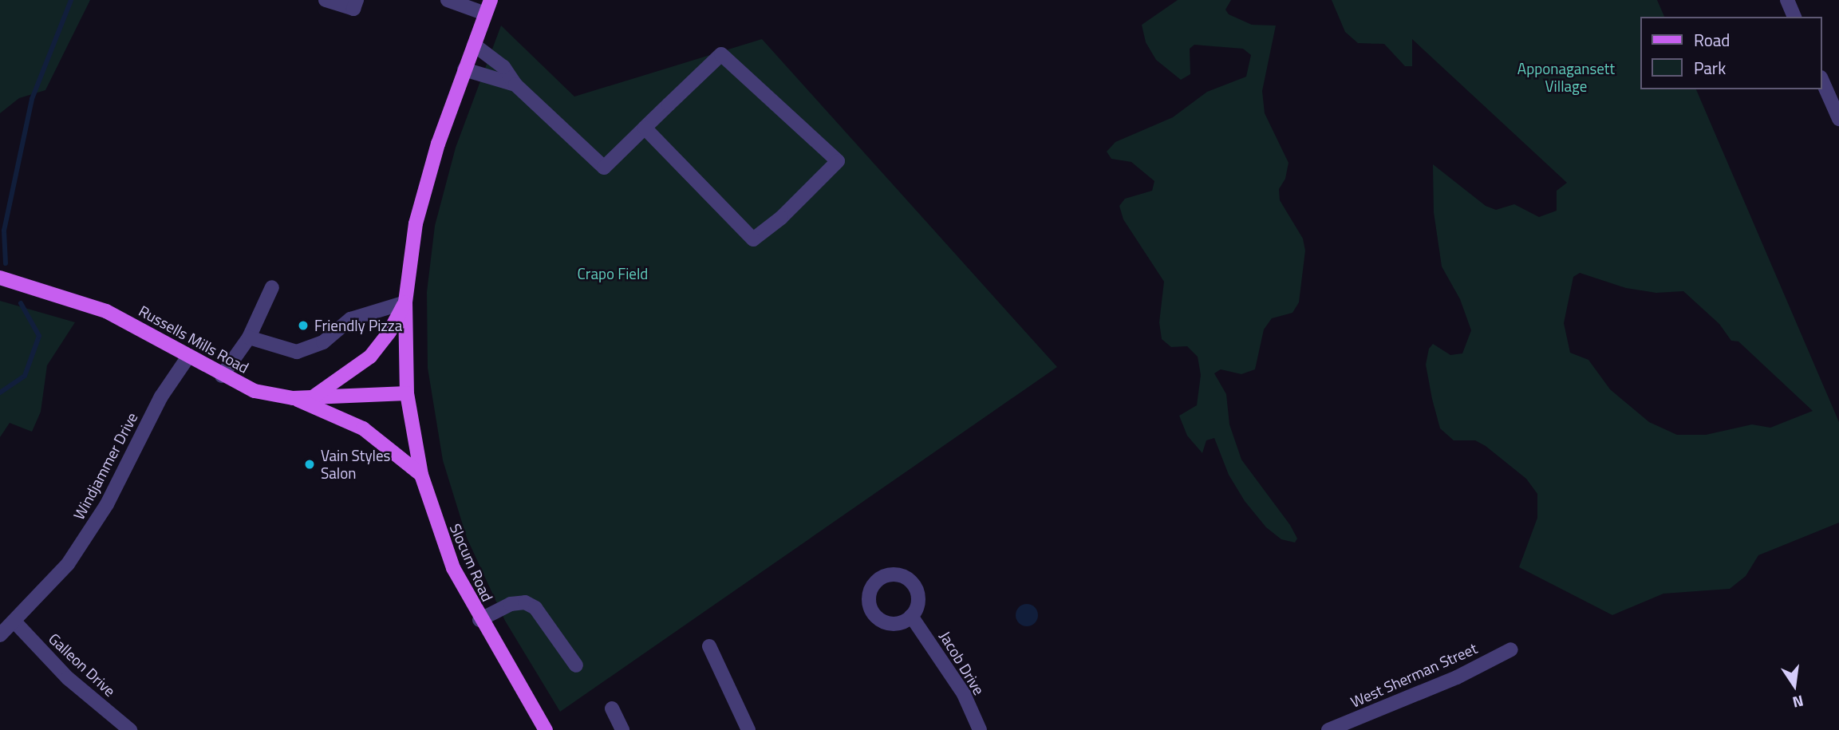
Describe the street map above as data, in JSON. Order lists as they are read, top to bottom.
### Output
{
  "streets": {
    "main road": ["Russells Mills Road", "Slocum Road"],
    "street": [
      "Windjammer Drive",
      "Jacob Drive",
      "Galleon Drive",
      "West Sherman Street"
    ]
  },
  "crossings": [
    ["Russells Mills Road", "Windjammer Drive"],
    ["Russells Mills Road", "Slocum Road"],
    ["Windjammer Drive", "Galleon Drive"]
  ],
  "parks": ["Apponagansett Village", "Crapo Field"],
  "places": ["Friendly Pizza", "Vain Styles Salon"],
  "legend": ["Road", "Park"],
  "north": "bottom"
}
